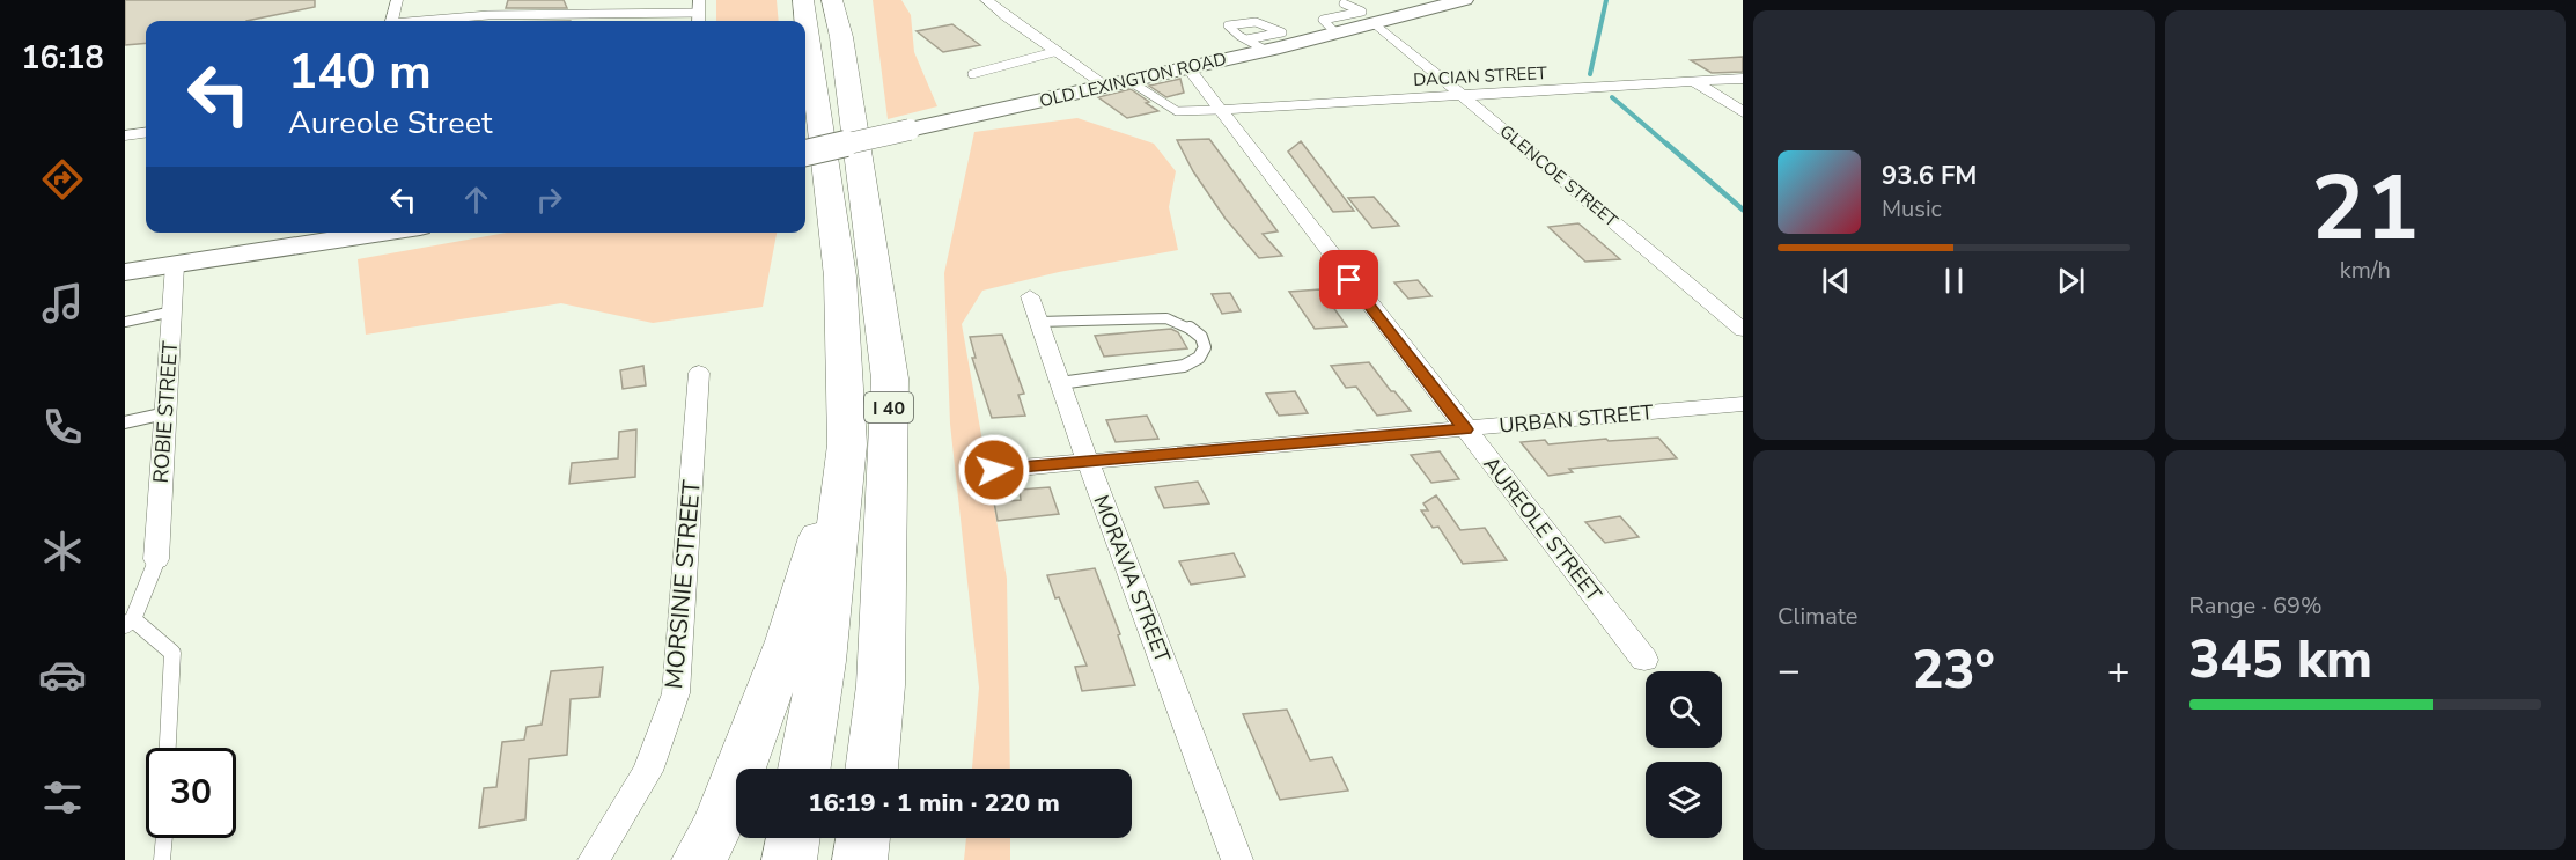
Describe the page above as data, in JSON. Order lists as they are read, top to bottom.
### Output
{
  "streets": {
    "highway": ["I 40"],
    "main road": ["OLD LEXINGTON ROAD"],
    "street": [
      "DACIAN STREET",
      "GLENCOE STREET",
      "ROBIE STREET",
      "URBAN STREET",
      "AUREOLE STREET",
      "MORAVIA STREET",
      "MORSINIE STREET"
    ]
  },
  "crossings": [
    ["DACIAN STREET", "GLENCOE STREET"],
    ["DACIAN STREET", "AUREOLE STREET"],
    ["OLD LEXINGTON ROAD", "GLENCOE STREET"],
    ["OLD LEXINGTON ROAD", "AUREOLE STREET"],
    ["URBAN STREET", "AUREOLE STREET"],
    ["URBAN STREET", "MORAVIA STREET"]
  ],
  "page": {
    "tabs": "16:18",
    "tile": [
      ["21", "km/h"],
      "Climate",
      ["Range · 69%", "345 km"]
    ],
    "turn": ["140 m", "Aureole Street"],
    "song": ["93.6 FM", "Music"],
    "heat": ["−", "23°", "+"],
    "limit": "30",
    "trip": "16:19 · 1 min · 220 m"
  }
}
